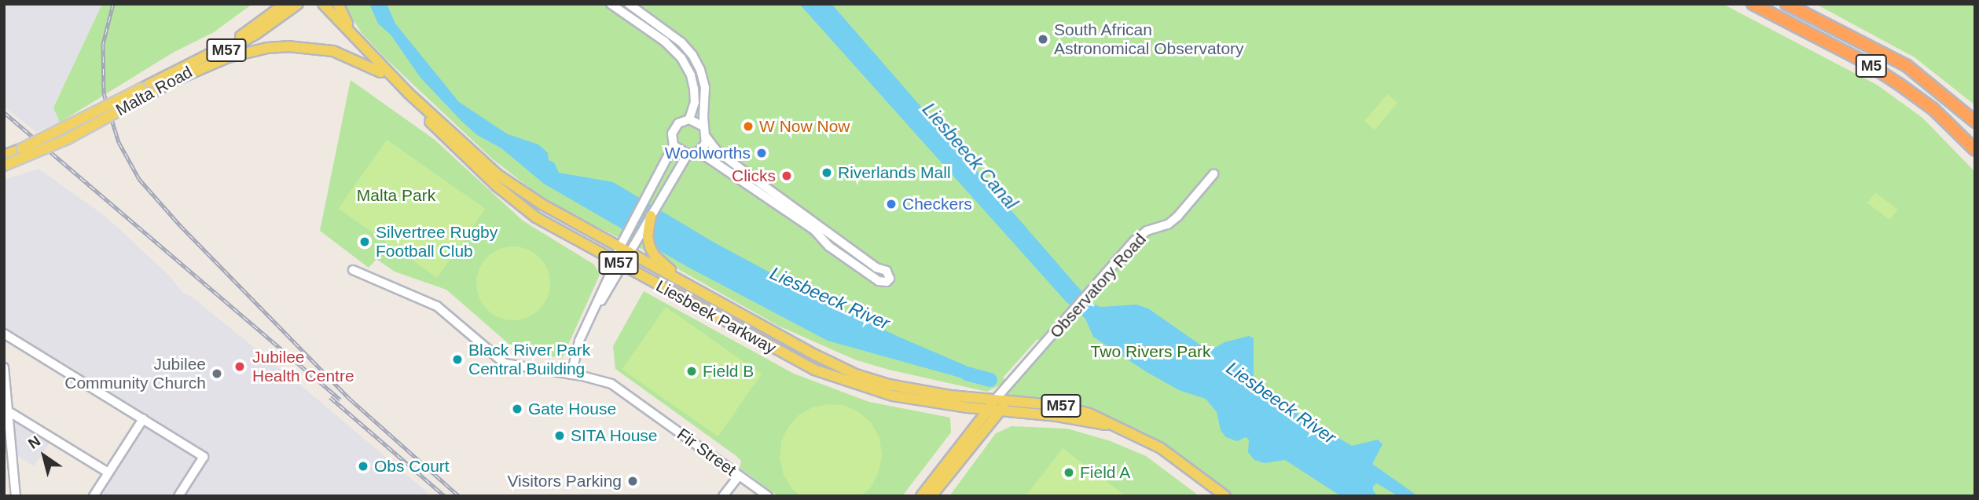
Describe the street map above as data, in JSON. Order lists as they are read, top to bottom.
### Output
{
  "streets": {
    "highway": ["M5"],
    "main road": ["M57", "Malta Road", "Liesbeek Parkway"],
    "street": ["Observatory Road", "Fir Street"]
  },
  "crossings": [
    ["Observatory Road", "Liesbeek Parkway"]
  ],
  "water": ["Liesbeeck Canal", "Liesbeeck River"],
  "parks": ["Malta Park", "Two Rivers Park"],
  "places": [
    "South African Astronomical Observatory",
    "W Now Now",
    "Woolworths",
    "Riverlands Mall",
    "Clicks",
    "Checkers",
    "Silvertree Rugby Football Club",
    "Black River Park Central Building",
    "Jubilee Health Centre",
    "Field B",
    "Jubilee Community Church",
    "Gate House",
    "SITA House",
    "Obs Court",
    "Field A",
    "Visitors Parking"
  ],
  "north": "top left"
}
